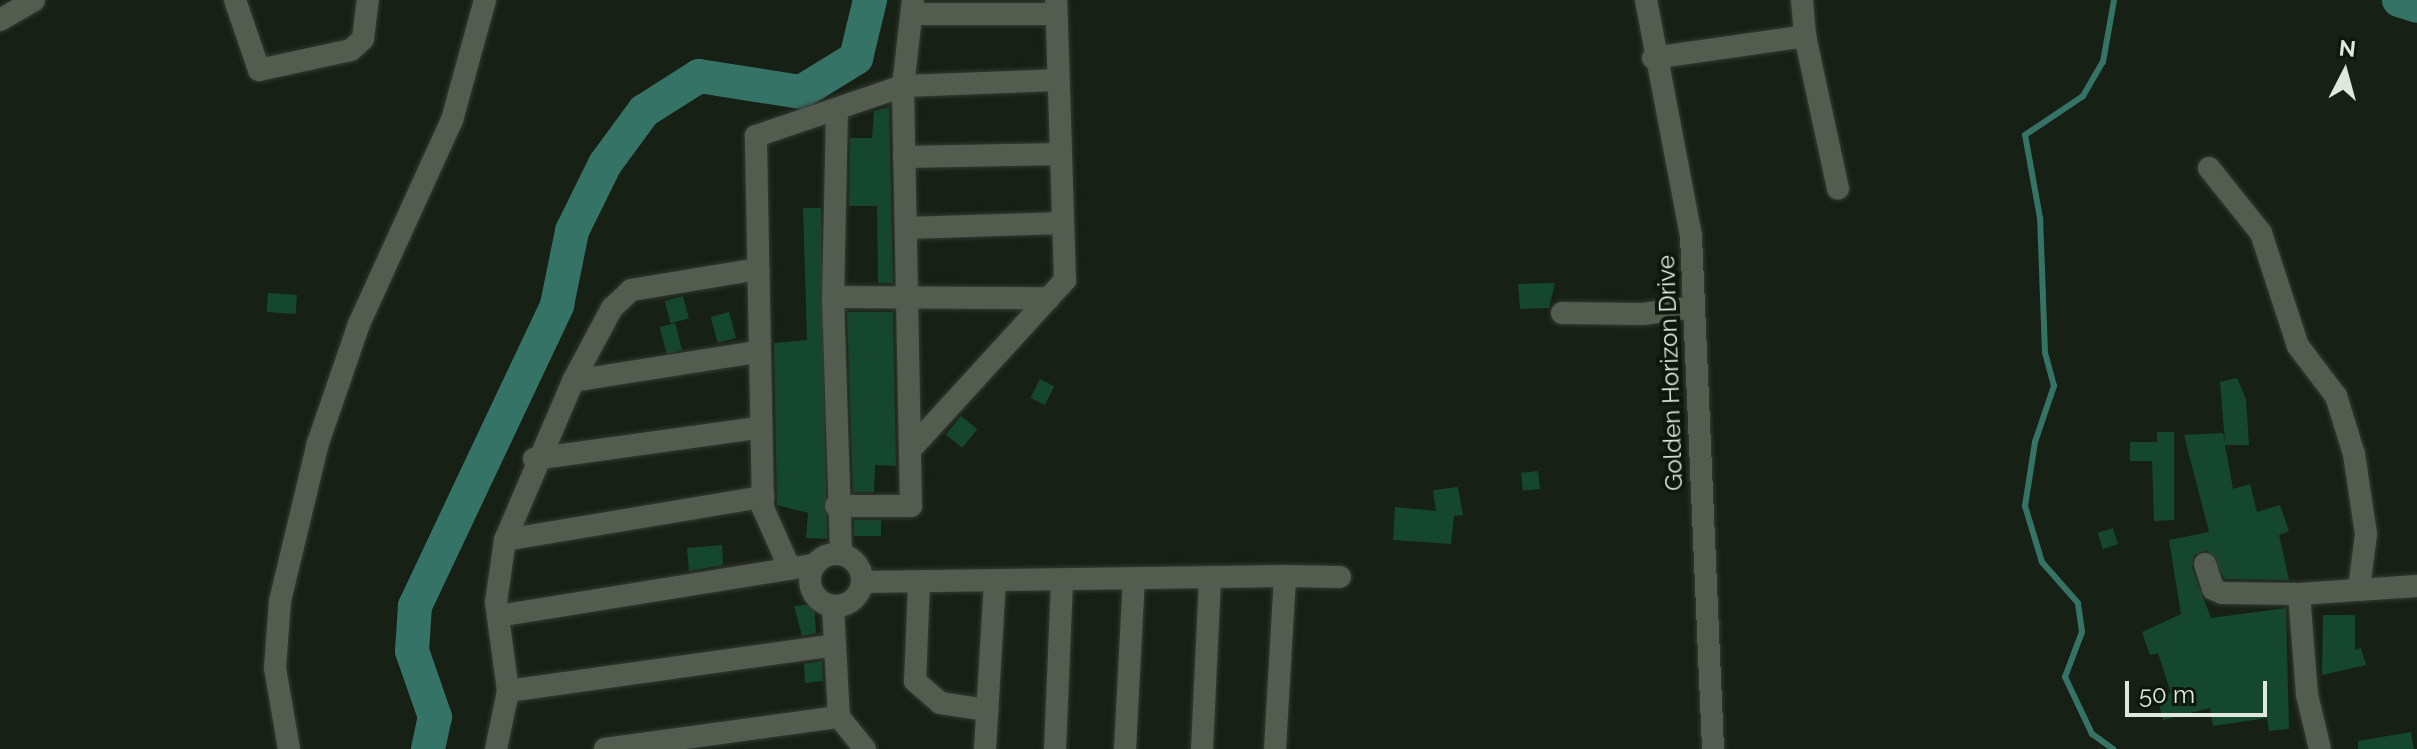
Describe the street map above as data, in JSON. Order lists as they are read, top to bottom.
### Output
{
  "streets": {
    "street": ["Golden Horizon Drive"]
  },
  "scale_bar": "50 m",
  "north": "top"
}
